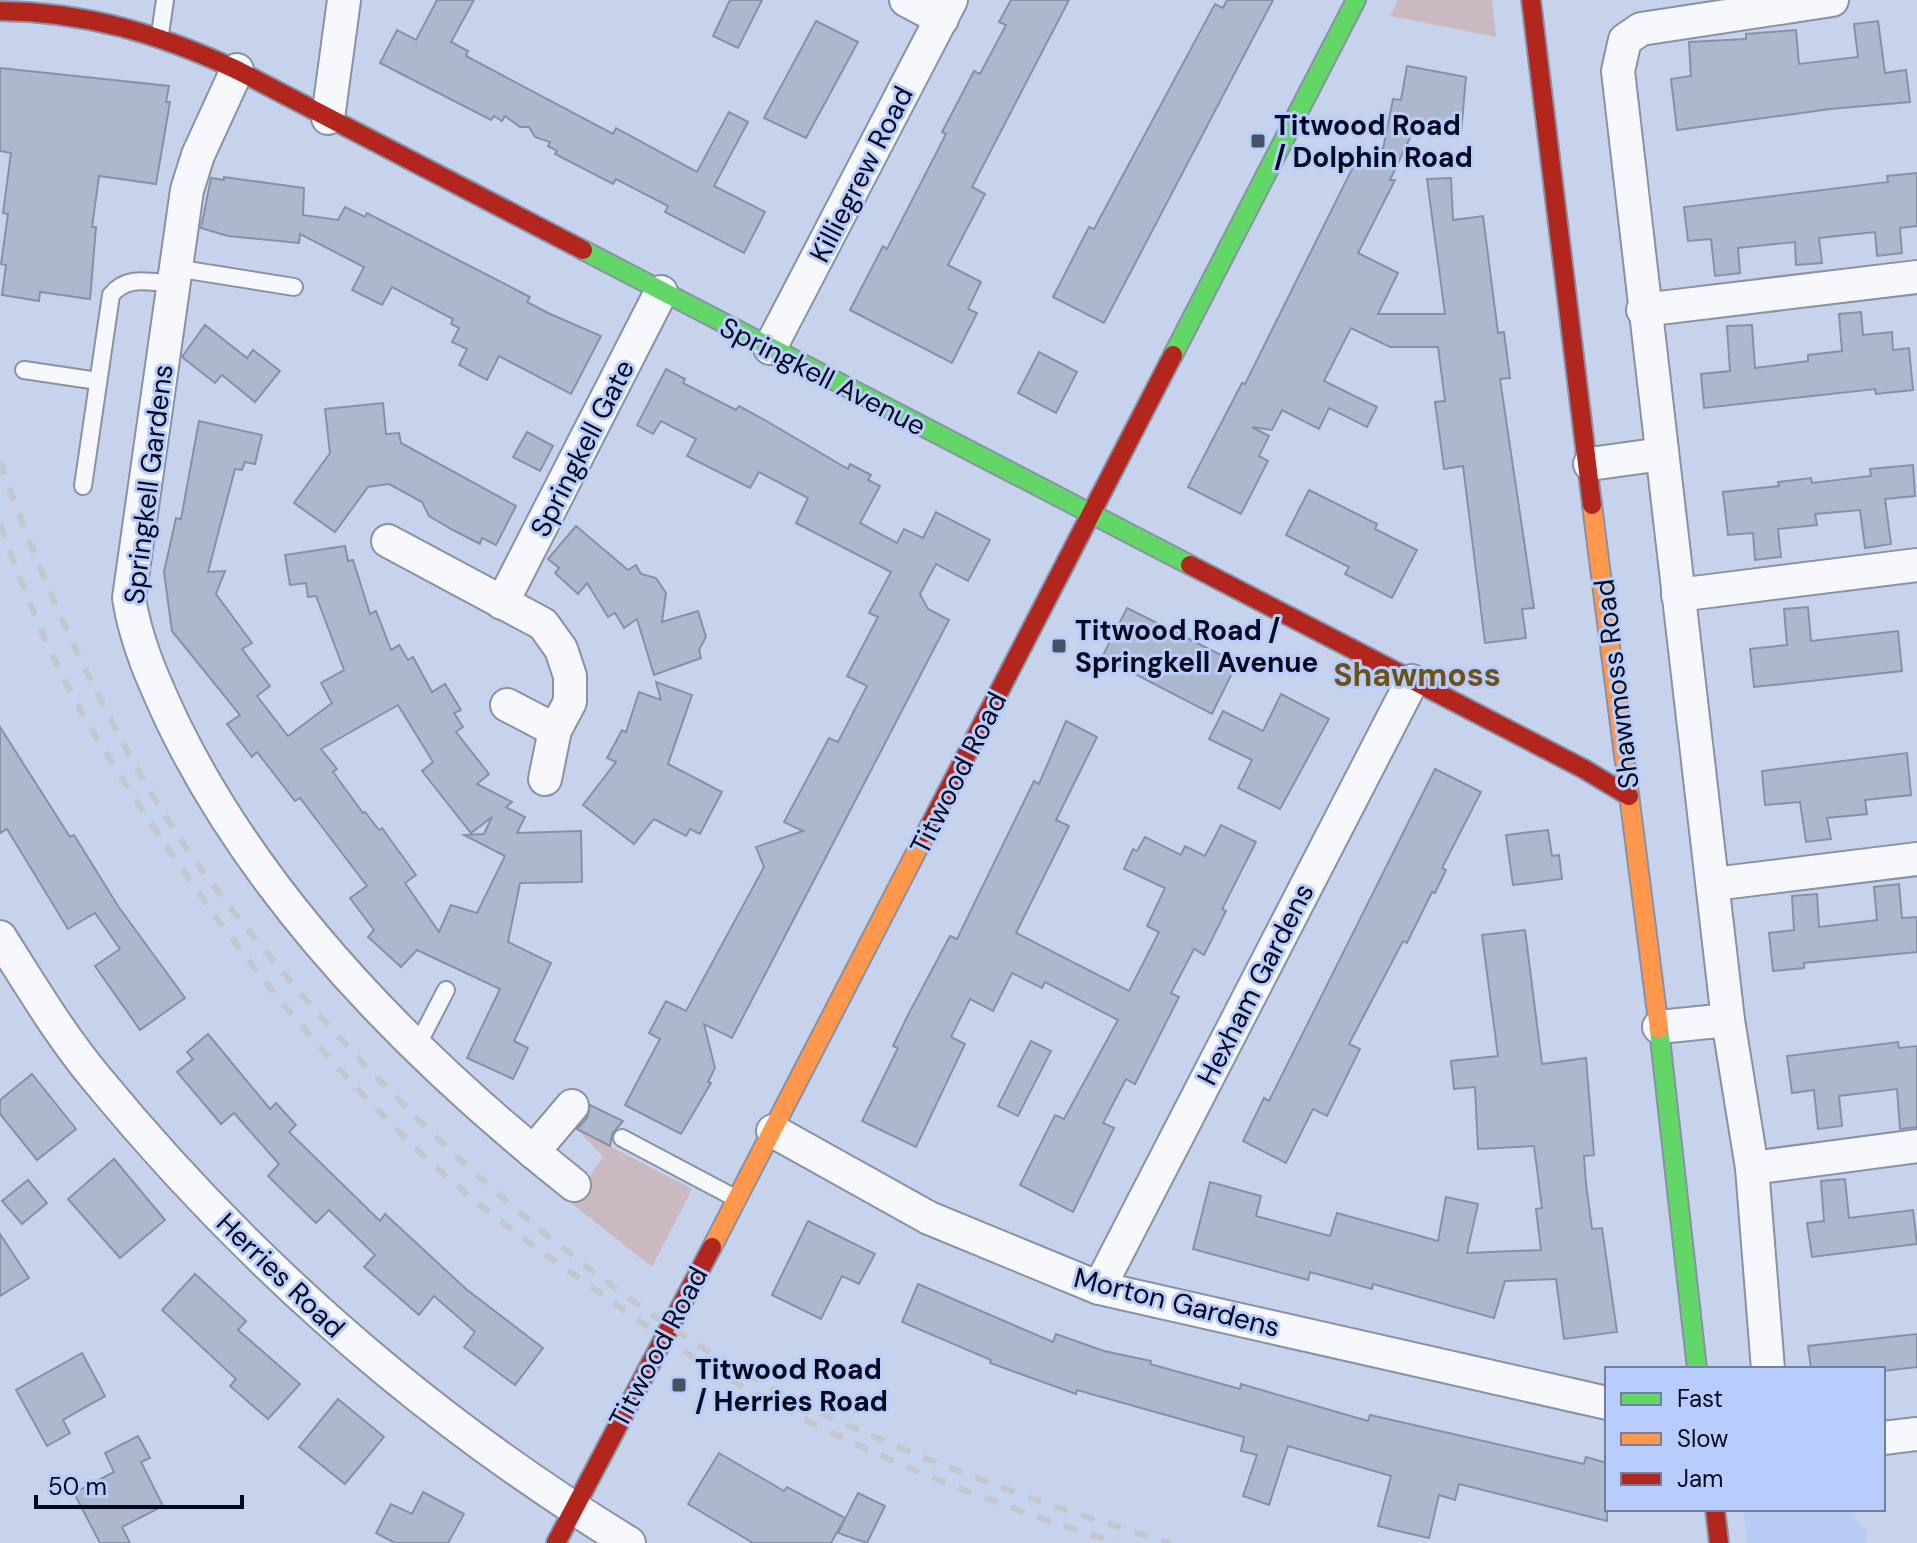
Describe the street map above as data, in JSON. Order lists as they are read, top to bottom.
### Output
{
  "streets": {
    "street": [
      "Killiegrew Road",
      "Springkell Avenue",
      "Springkell Gate",
      "Springkell Gardens",
      "Shawmoss Road",
      "Titwood Road",
      "Hexham Gardens",
      "Herries Road",
      "Morton Gardens"
    ]
  },
  "crossings": [
    ["Killiegrew Road", "Springkell Avenue"],
    ["Springkell Avenue", "Springkell Gate"],
    ["Springkell Avenue", "Springkell Gardens"],
    ["Springkell Avenue", "Shawmoss Road"],
    ["Springkell Avenue", "Titwood Road"],
    ["Springkell Avenue", "Hexham Gardens"],
    ["Titwood Road", "Herries Road"],
    ["Titwood Road", "Morton Gardens"],
    ["Hexham Gardens", "Morton Gardens"]
  ],
  "districts": ["Shawmoss"],
  "places": {
    "transit": ["Titwood Road / Dolphin Road", "Titwood Road / Springkell Avenue", "Titwood Road / Herries Road"]
  },
  "legend": ["Fast", "Slow", "Jam"],
  "scale_bar": "50 m"
}
